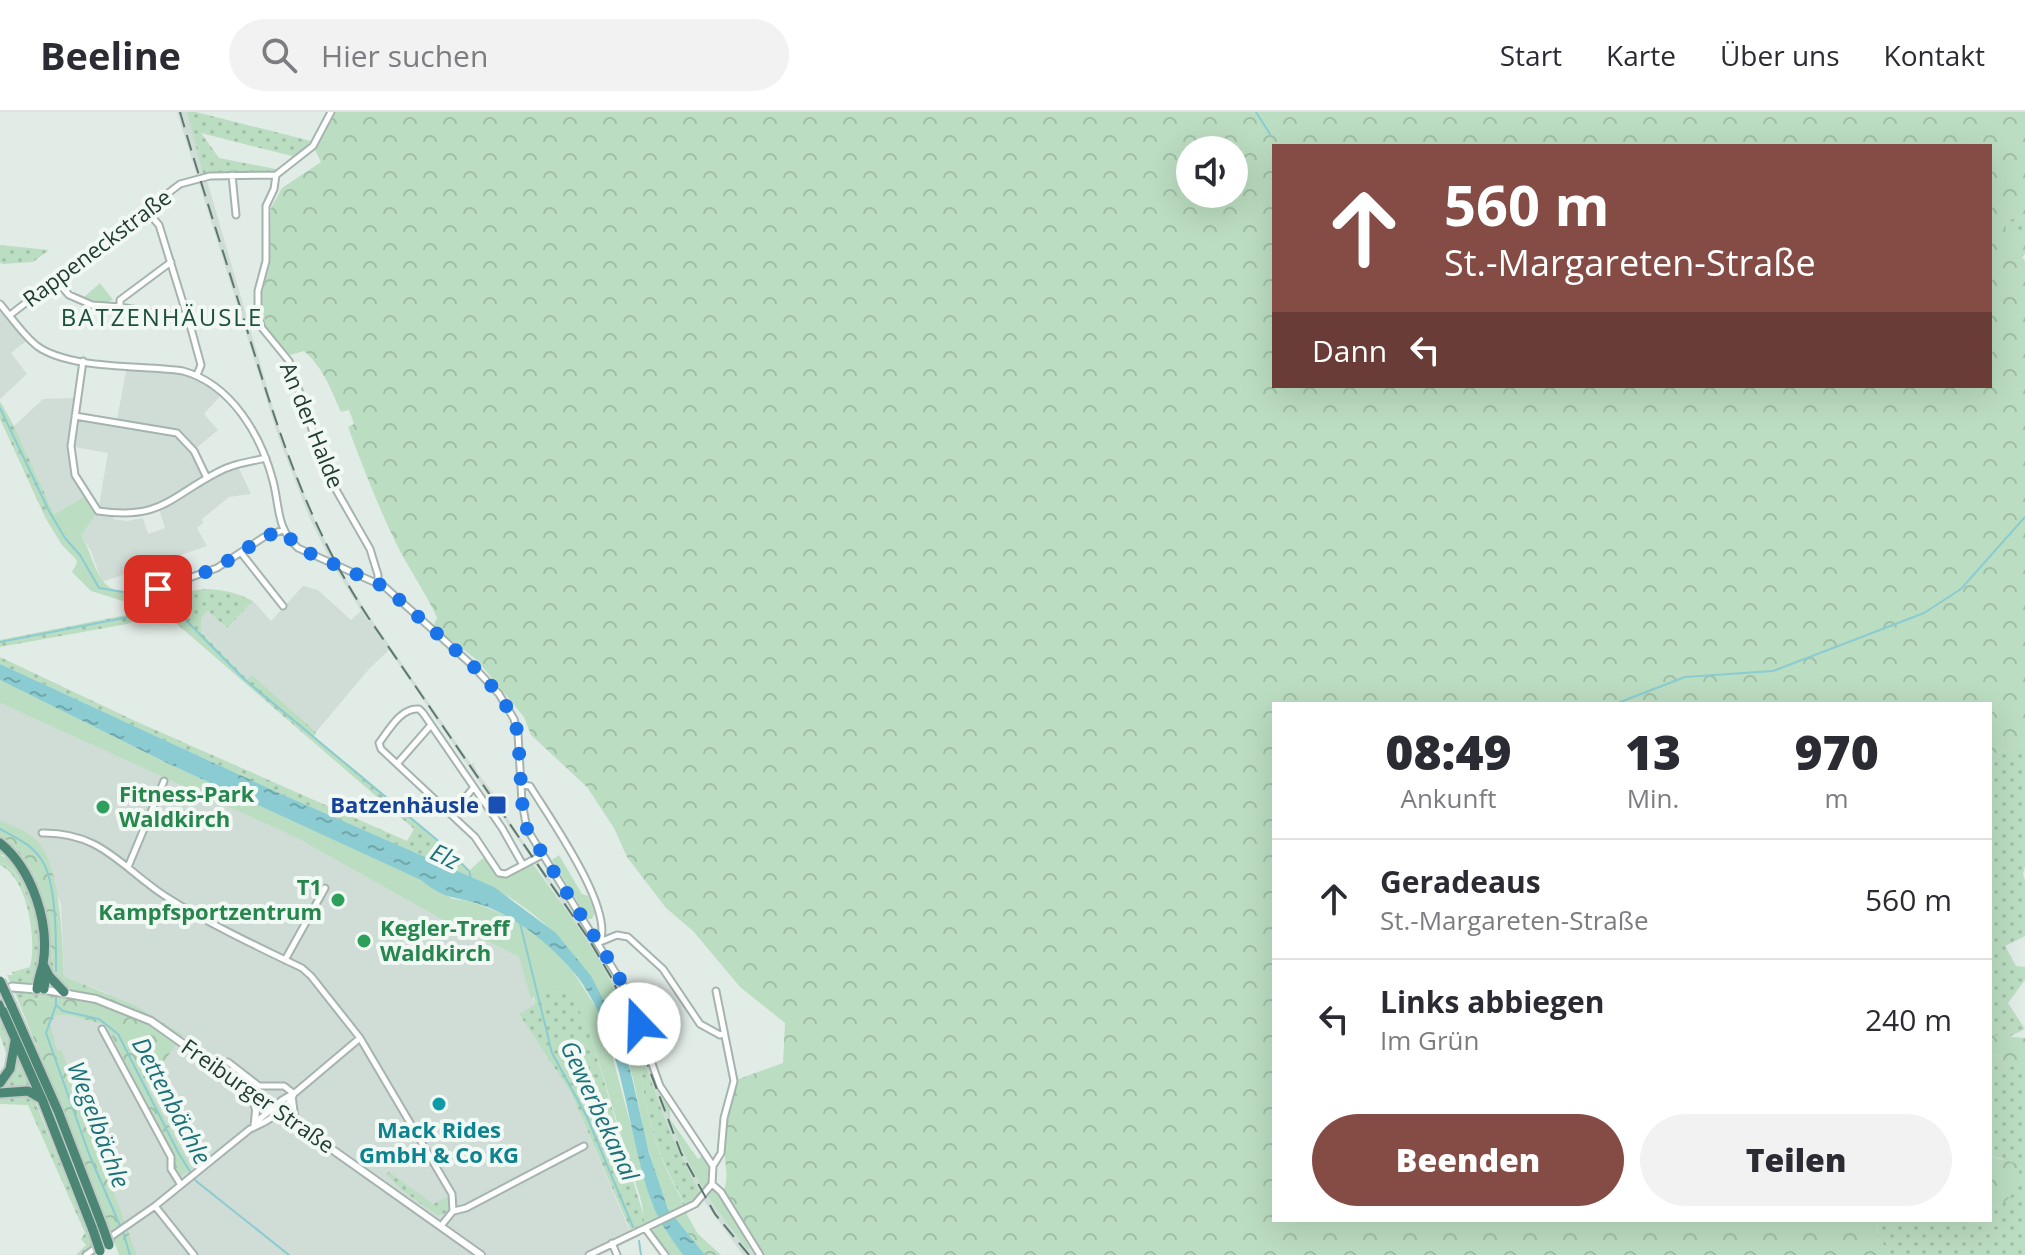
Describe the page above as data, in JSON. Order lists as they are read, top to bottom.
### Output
{
  "streets": {
    "main road": ["Freiburger Straße"],
    "street": ["Rappeneckstraße", "An der Halde"]
  },
  "crossings": [
    ["Rappeneckstraße", "An der Halde"]
  ],
  "districts": ["BATZENHÄUSLE"],
  "water": [
    "Elz",
    "Dettenbächle",
    "Gewerbekanal",
    "Wegelbächle"
  ],
  "places": {
    "transit": ["Batzenhäusle"],
    "other": [
      "Fitness-Park Waldkirch",
      "T1 Kampfsportzentrum",
      "Kegler-Treff Waldkirch",
      "Mack Rides GmbH & Co KG"
    ]
  },
  "page": {
    "header": "Beeline",
    "search": "Hier suchen",
    "nav": [
      "Start",
      "Karte",
      "Über uns",
      "Kontakt"
    ],
    "turn": ["560 m", "St.-Margareten-Straße"],
    "then": "Dann",
    "eta": [
      "08:49",
      "Ankunft",
      "13",
      "Min.",
      "970",
      "m"
    ],
    "list": [
      {
        "name": "Geradeaus",
        "note": "St.-Margareten-Straße",
        "value": "560 m"
      },
      {
        "name": "Links abbiegen",
        "note": "Im Grün",
        "value": "240 m"
      }
    ],
    "buttons": ["Beenden", "Teilen"]
  }
}
